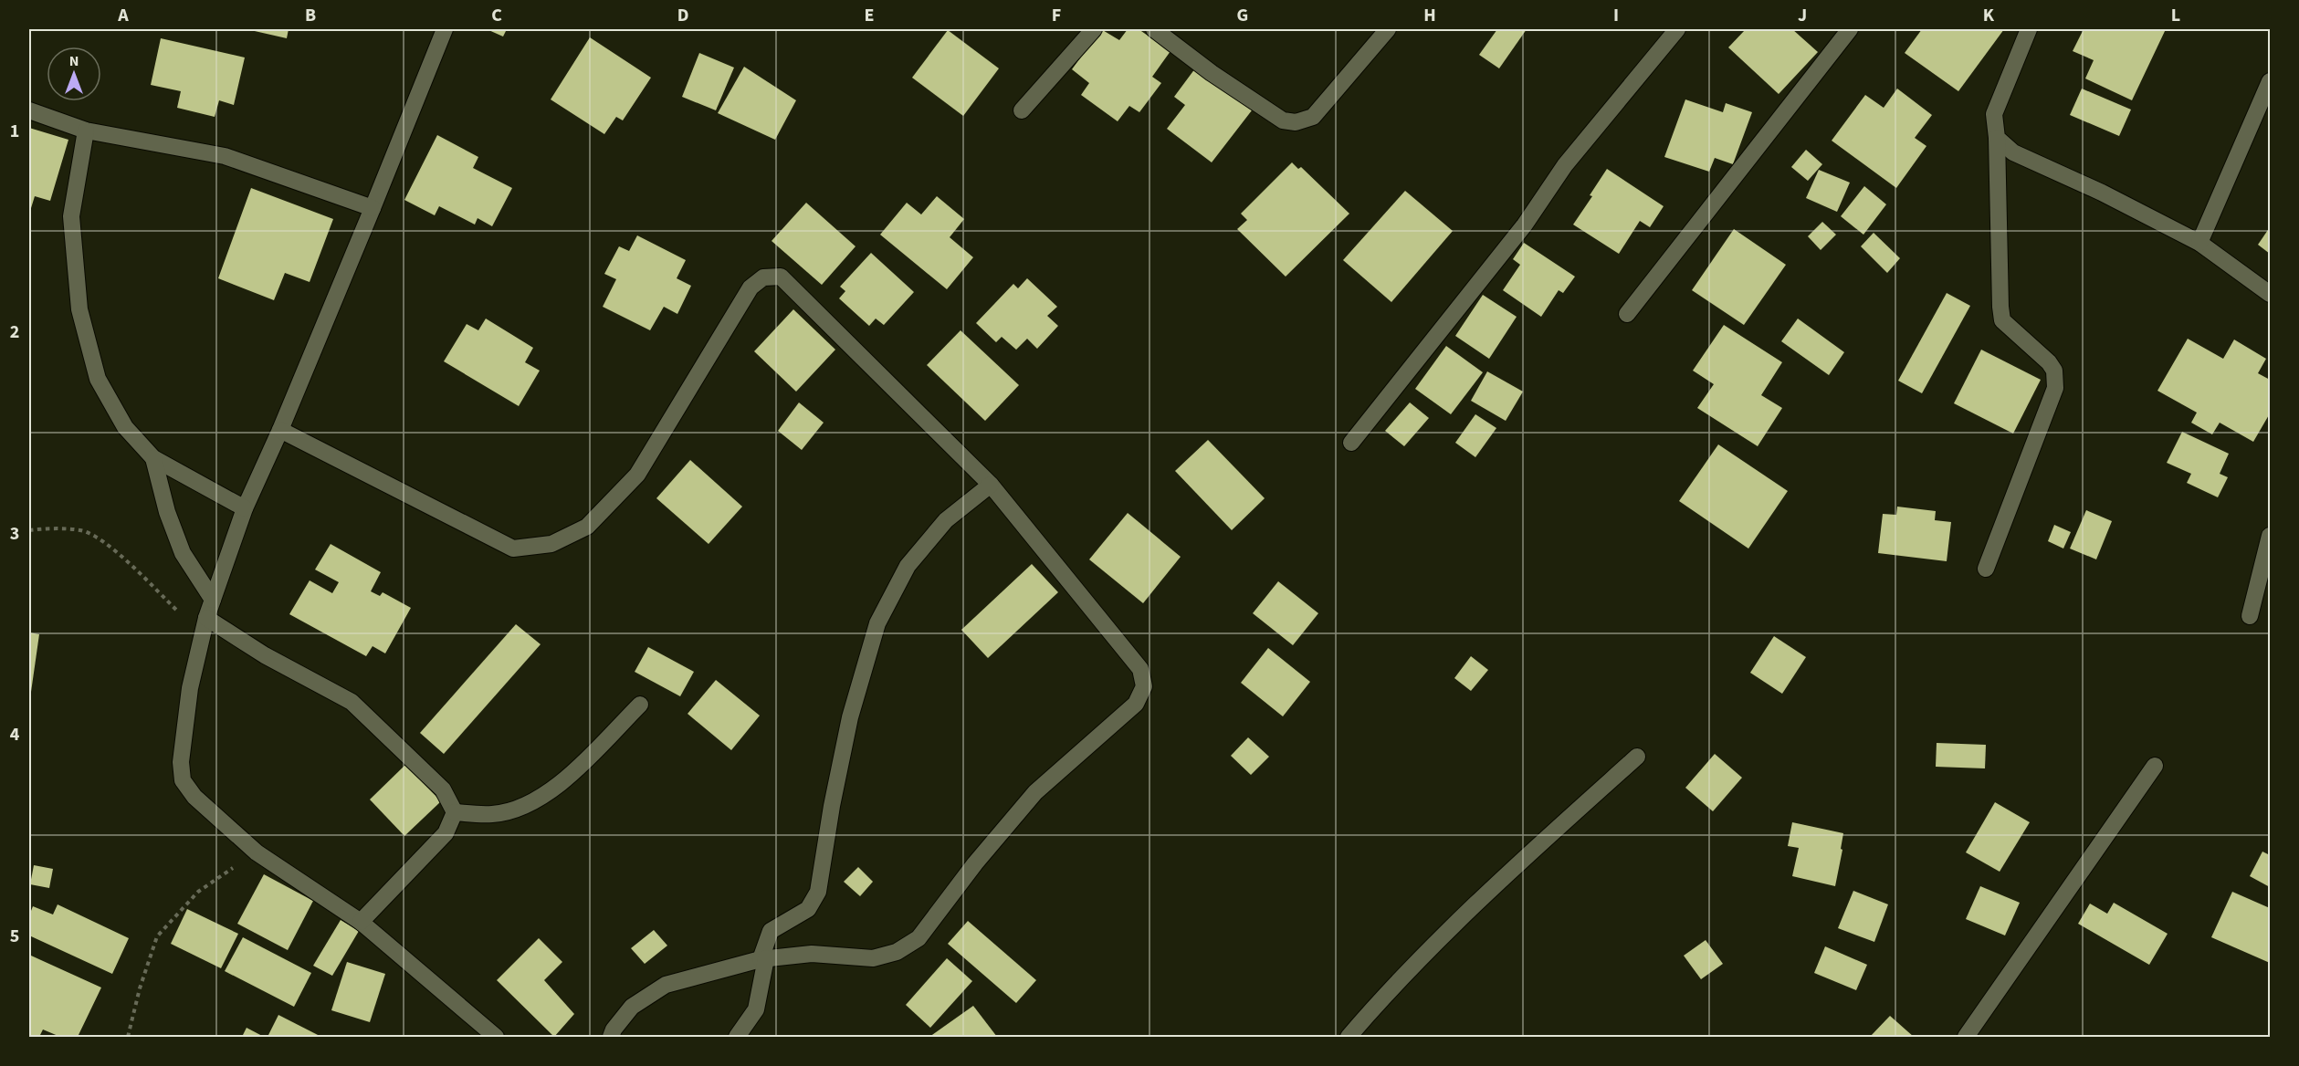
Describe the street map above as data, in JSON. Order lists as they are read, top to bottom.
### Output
{
  "north": "top",
  "grid": {
    "columns": [
      "A",
      "B",
      "C",
      "D",
      "E",
      "F",
      "G",
      "H",
      "I",
      "J",
      "K",
      "L"
    ],
    "rows": [
      "1",
      "2",
      "3",
      "4",
      "5"
    ]
  }
}
